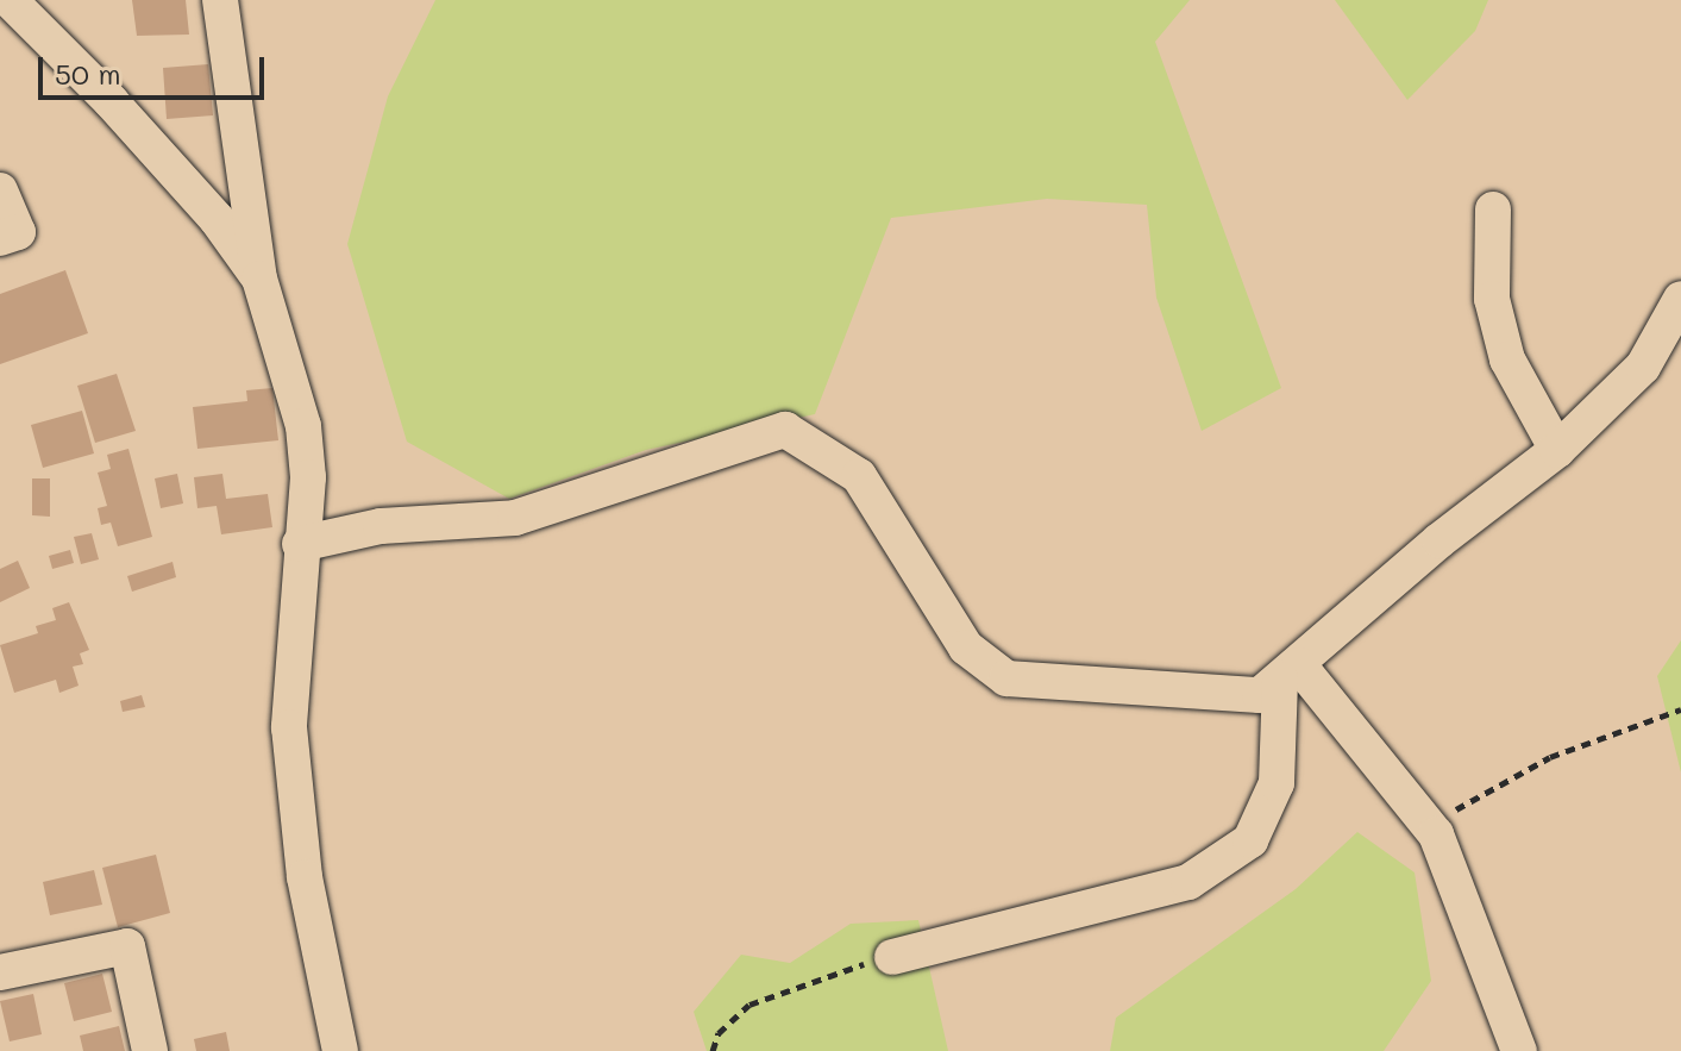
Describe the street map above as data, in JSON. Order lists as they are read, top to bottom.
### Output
{
  "scale_bar": "50 m"
}
